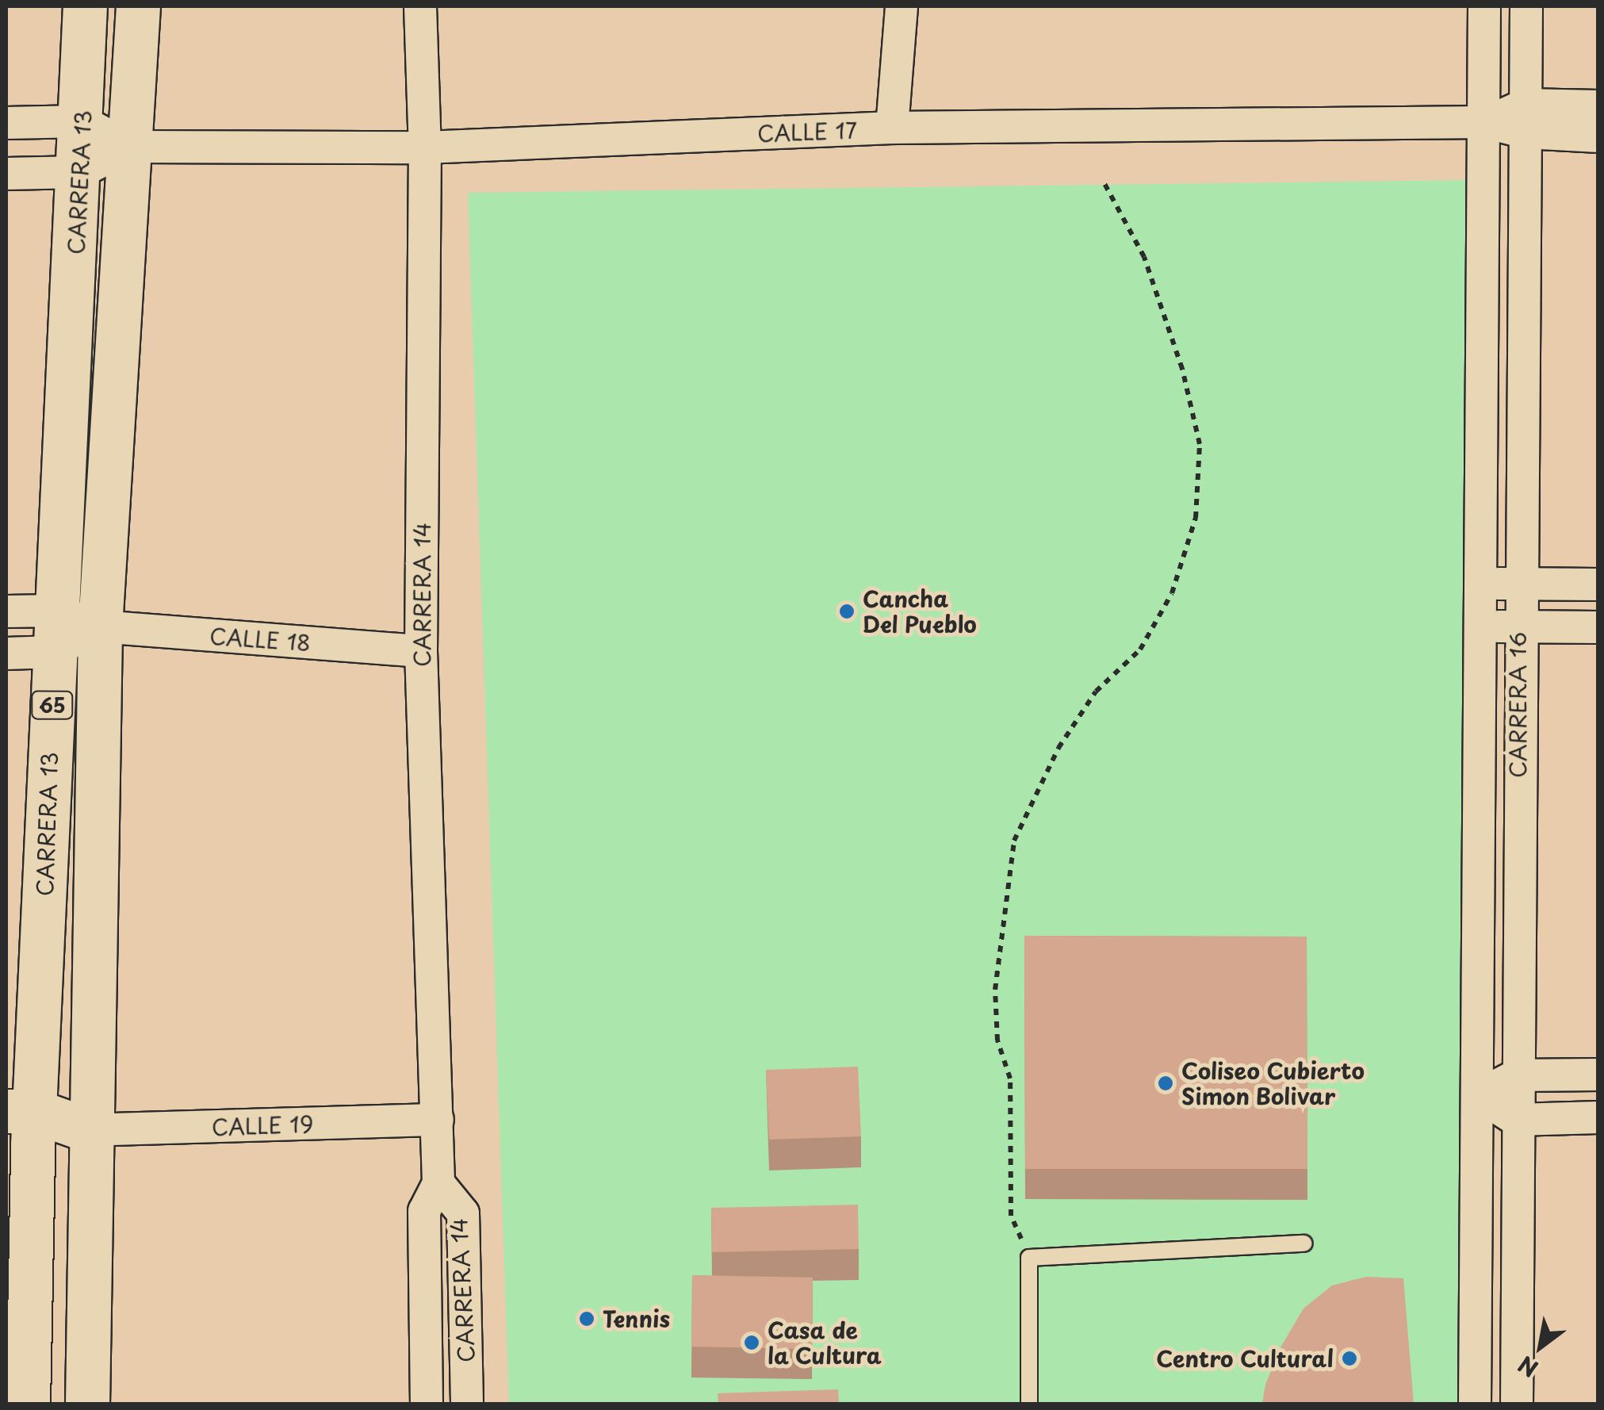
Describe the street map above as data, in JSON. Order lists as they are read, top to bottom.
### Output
{
  "streets": {
    "main road": ["CARRERA 13", "65", "CALLE 19"],
    "street": [
      "CALLE 17",
      "CARRERA 14",
      "CALLE 18",
      "CARRERA 16"
    ]
  },
  "crossings": [
    ["CALLE 17", "CARRERA 13"],
    ["CALLE 17", "CARRERA 14"],
    ["CALLE 17", "65"],
    ["CALLE 17", "CARRERA 16"],
    ["CARRERA 13", "CALLE 18"],
    ["CARRERA 13", "CALLE 19"],
    ["CARRERA 14", "CALLE 18"],
    ["CARRERA 14", "CALLE 19"],
    ["CALLE 18", "65"],
    ["65", "CALLE 19"]
  ],
  "places": [
    "Cancha Del Pueblo",
    "Coliseo Cubierto Simon Bolivar",
    "Tennis",
    "Casa de la Cultura",
    "Centro Cultural"
  ],
  "north": "bottom left"
}
